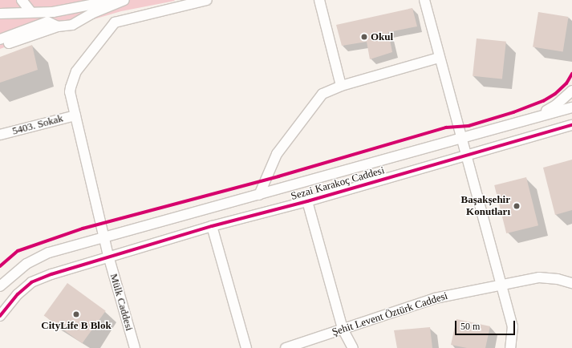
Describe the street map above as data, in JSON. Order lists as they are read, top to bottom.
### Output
{
  "streets": {
    "street": [
      "5403. Sokak",
      "Sezai Karakoç Caddesi",
      "Mülk Caddesi",
      "Şehit Levent Öztürk Caddesi"
    ]
  },
  "crossings": [
    ["5403. Sokak", "Mülk Caddesi"],
    ["Sezai Karakoç Caddesi", "Mülk Caddesi"]
  ],
  "places": ["Okul", "Başakşehir Konutları", "CityLife B Blok"],
  "scale_bar": "50 m"
}
